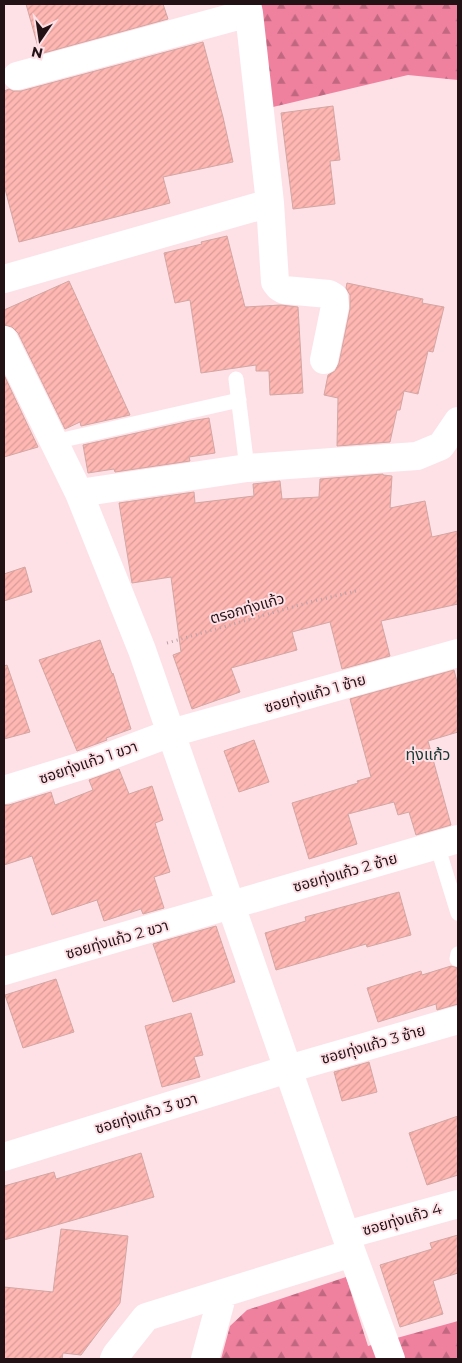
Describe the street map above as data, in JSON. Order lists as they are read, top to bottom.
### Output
{
  "streets": {
    "street": [
      "ซอยทุ่งแก้ว 1 ซ้าย",
      "ซอยทุ่งแก้ว 1 ขวา",
      "ซอยทุ่งแก้ว 2 ซ้าย",
      "ซอยทุ่งแก้ว 2 ขวา",
      "ซอยทุ่งแก้ว 3 ซ้าย",
      "ซอยทุ่งแก้ว 3 ขวา",
      "ซอยทุ่งแก้ว 4"
    ],
    "path": ["ตรอกทุ่งแก้ว"]
  },
  "crossings": [
    ["ซอยทุ่งแก้ว 1 ซ้าย", "ซอยทุ่งแก้ว 1 ขวา"],
    ["ซอยทุ่งแก้ว 2 ซ้าย", "ซอยทุ่งแก้ว 2 ขวา"],
    ["ซอยทุ่งแก้ว 3 ซ้าย", "ซอยทุ่งแก้ว 3 ขวา"]
  ],
  "districts": ["ทุ่งแก้ว"],
  "north": "bottom"
}
